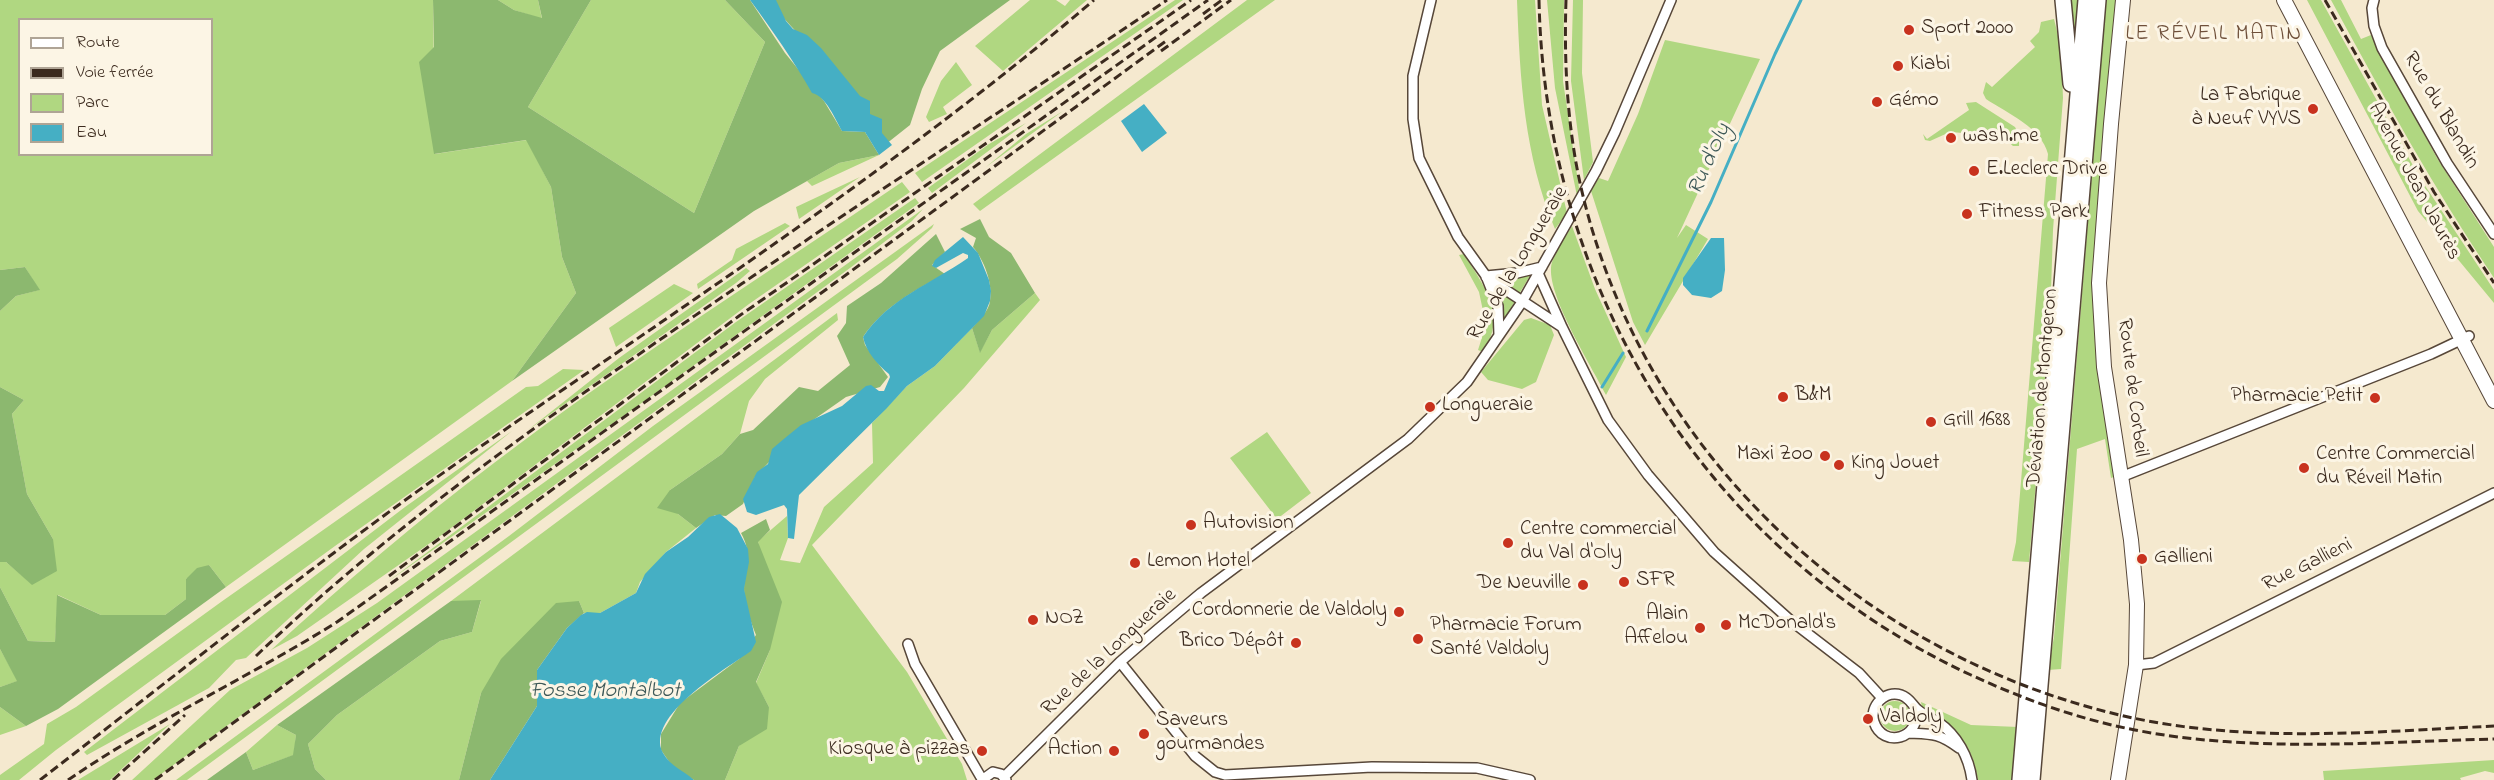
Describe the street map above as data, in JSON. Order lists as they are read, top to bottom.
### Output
{
  "streets": {
    "main road": ["Avenue Jean Jaurès", "Déviation de Montgeron", "Route de Corbeil"],
    "street": ["Rue du Blandin", "Rue de la Longueraie", "Rue Gallieni"]
  },
  "crossings": [
    ["Route de Corbeil", "Rue Gallieni"]
  ],
  "districts": ["LE RÉVEIL MATIN"],
  "water": ["Ru d'Oly", "Fosse Montalbot"],
  "places": [
    "Sport 2000",
    "Kiabi",
    "Gémo",
    "La Fabrique à Neuf VYVS",
    "wash.me",
    "E.Leclerc Drive",
    "Fitness Park",
    "B&M",
    "Pharmacie Petit",
    "Longueraie",
    "Grill 1688",
    "Maxi Zoo",
    "King Jouet",
    "Centre Commercial du Réveil Matin",
    "Autovision",
    "Centre commercial du Val d'Oly",
    "Gallieni",
    "Lemon Hotel",
    "SFR",
    "De Neuville",
    "Cordonnerie de Valdoly",
    "NOZ",
    "McDonald's",
    "Alain Affelou",
    "Pharmacie Forum Santé Valdoly",
    "Brico Dépôt",
    "Valdoly",
    "Saveurs gourmandes",
    "Kiosque à pizzas",
    "Action"
  ],
  "legend": [
    "Route",
    "Voie ferrée",
    "Parc",
    "Eau"
  ]
}
